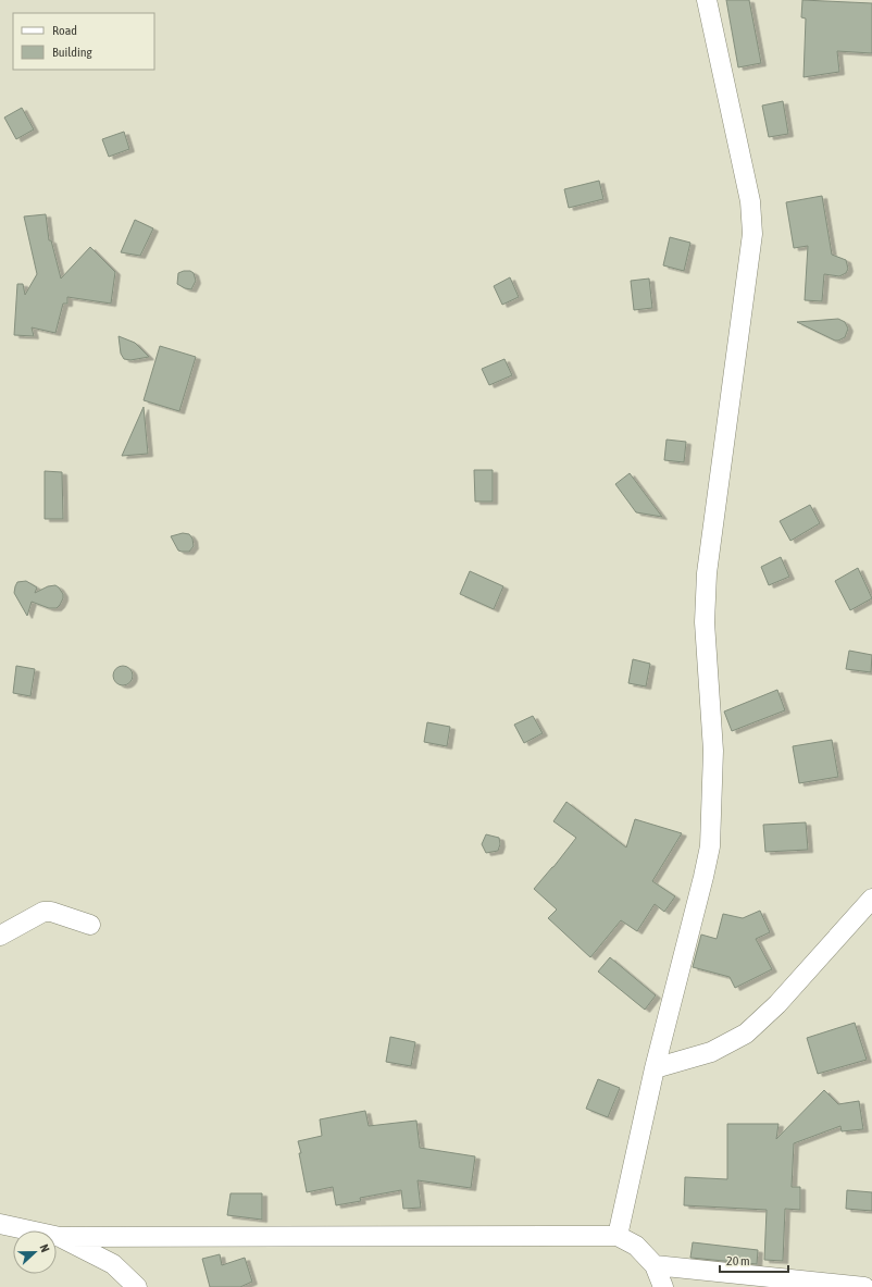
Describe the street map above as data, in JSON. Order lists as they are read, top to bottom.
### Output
{
  "legend": ["Road", "Building"],
  "scale_bar": "20 m",
  "north": "right"
}
